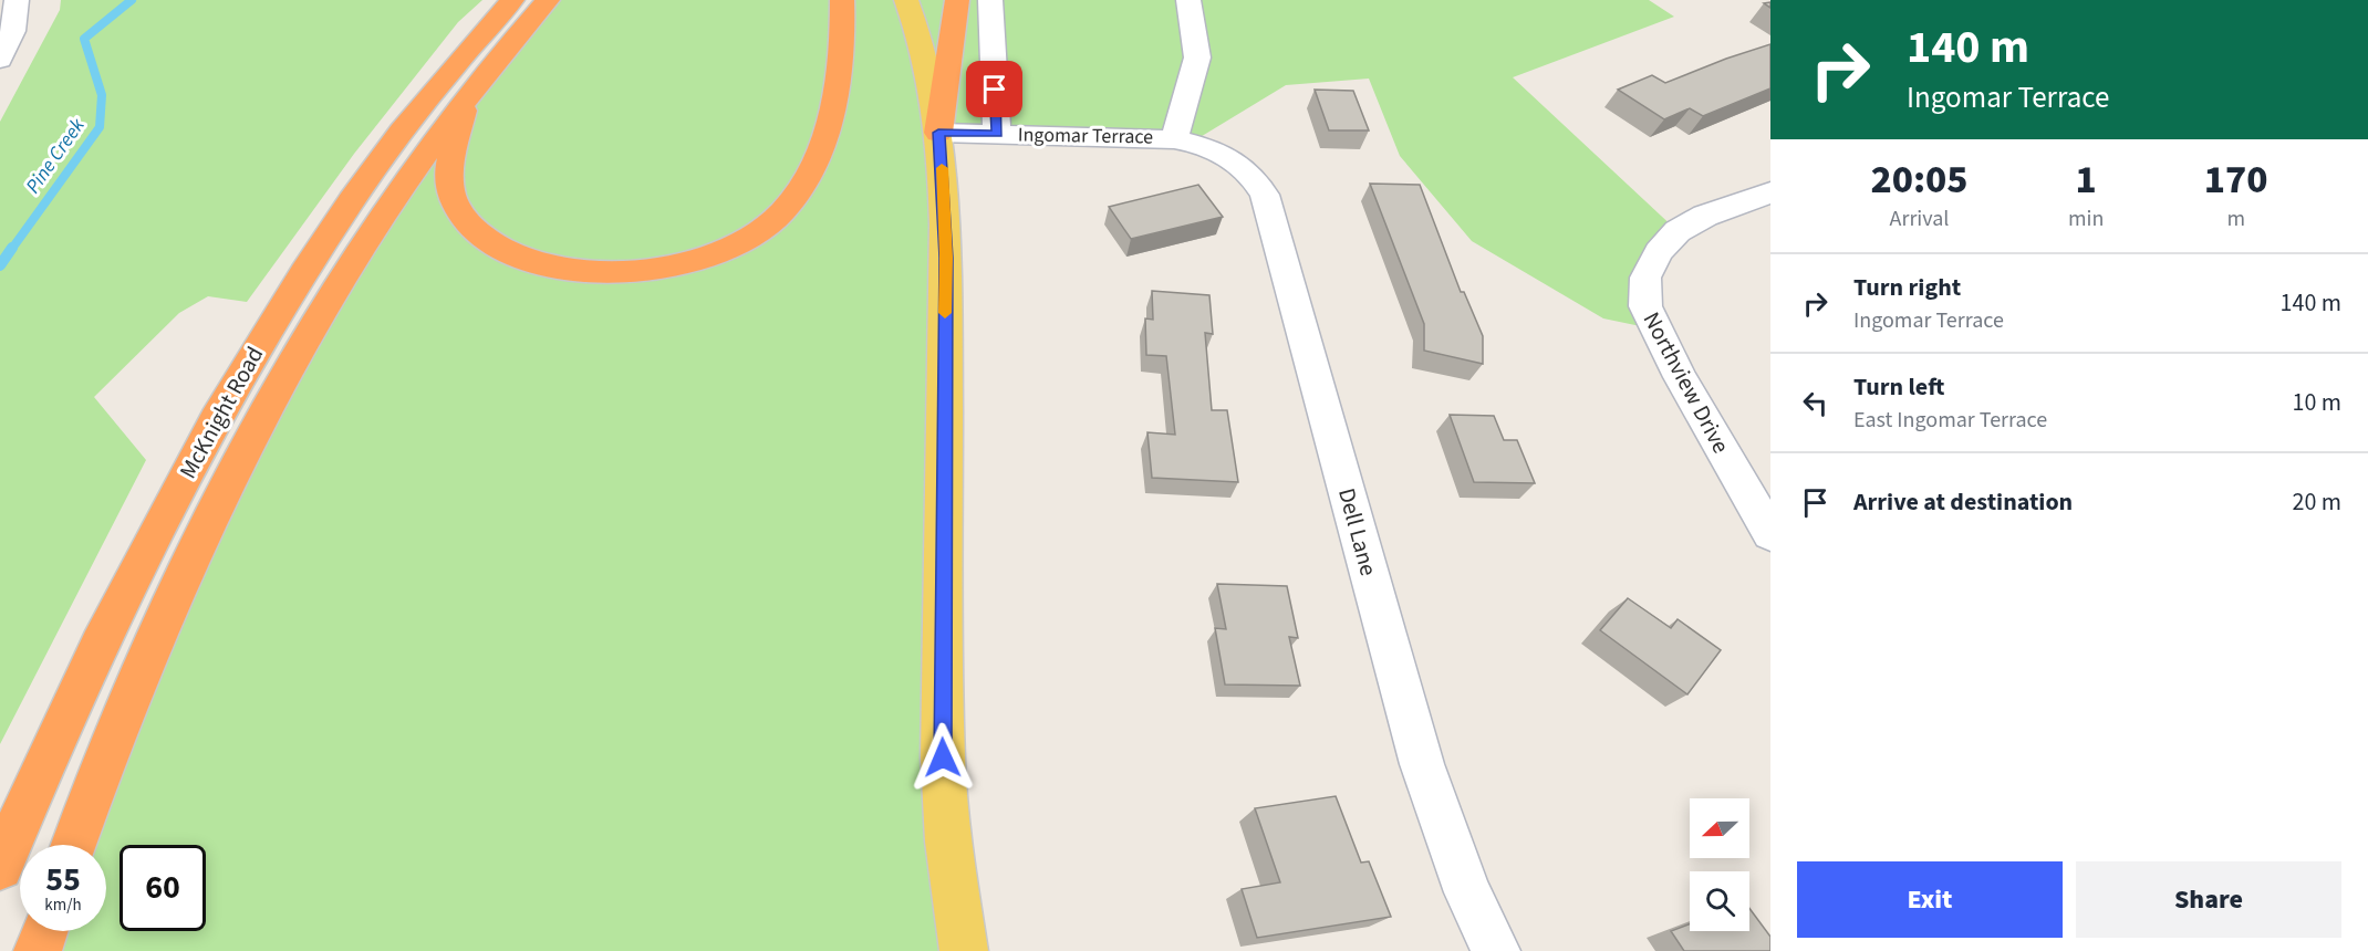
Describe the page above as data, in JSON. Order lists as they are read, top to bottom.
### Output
{
  "streets": {
    "highway": ["McKnight Road"],
    "street": ["Ingomar Terrace", "Northview Drive", "Dell Lane"]
  },
  "crossings": [
    ["Ingomar Terrace", "Dell Lane"]
  ],
  "water": ["Pine Creek"],
  "north": "left",
  "page": {
    "turn": ["140 m", "Ingomar Terrace"],
    "eta": [
      "20:05",
      "Arrival",
      "1",
      "min",
      "170",
      "m"
    ],
    "list": [
      {
        "name": "Turn right",
        "note": "Ingomar Terrace",
        "value": "140 m"
      },
      {
        "name": "Turn left",
        "note": "East Ingomar Terrace",
        "value": "10 m"
      },
      {
        "name": "Arrive at destination",
        "value": "20 m"
      }
    ],
    "speed": "55 km/h",
    "limit": "60",
    "buttons": ["Exit", "Share"]
  }
}
